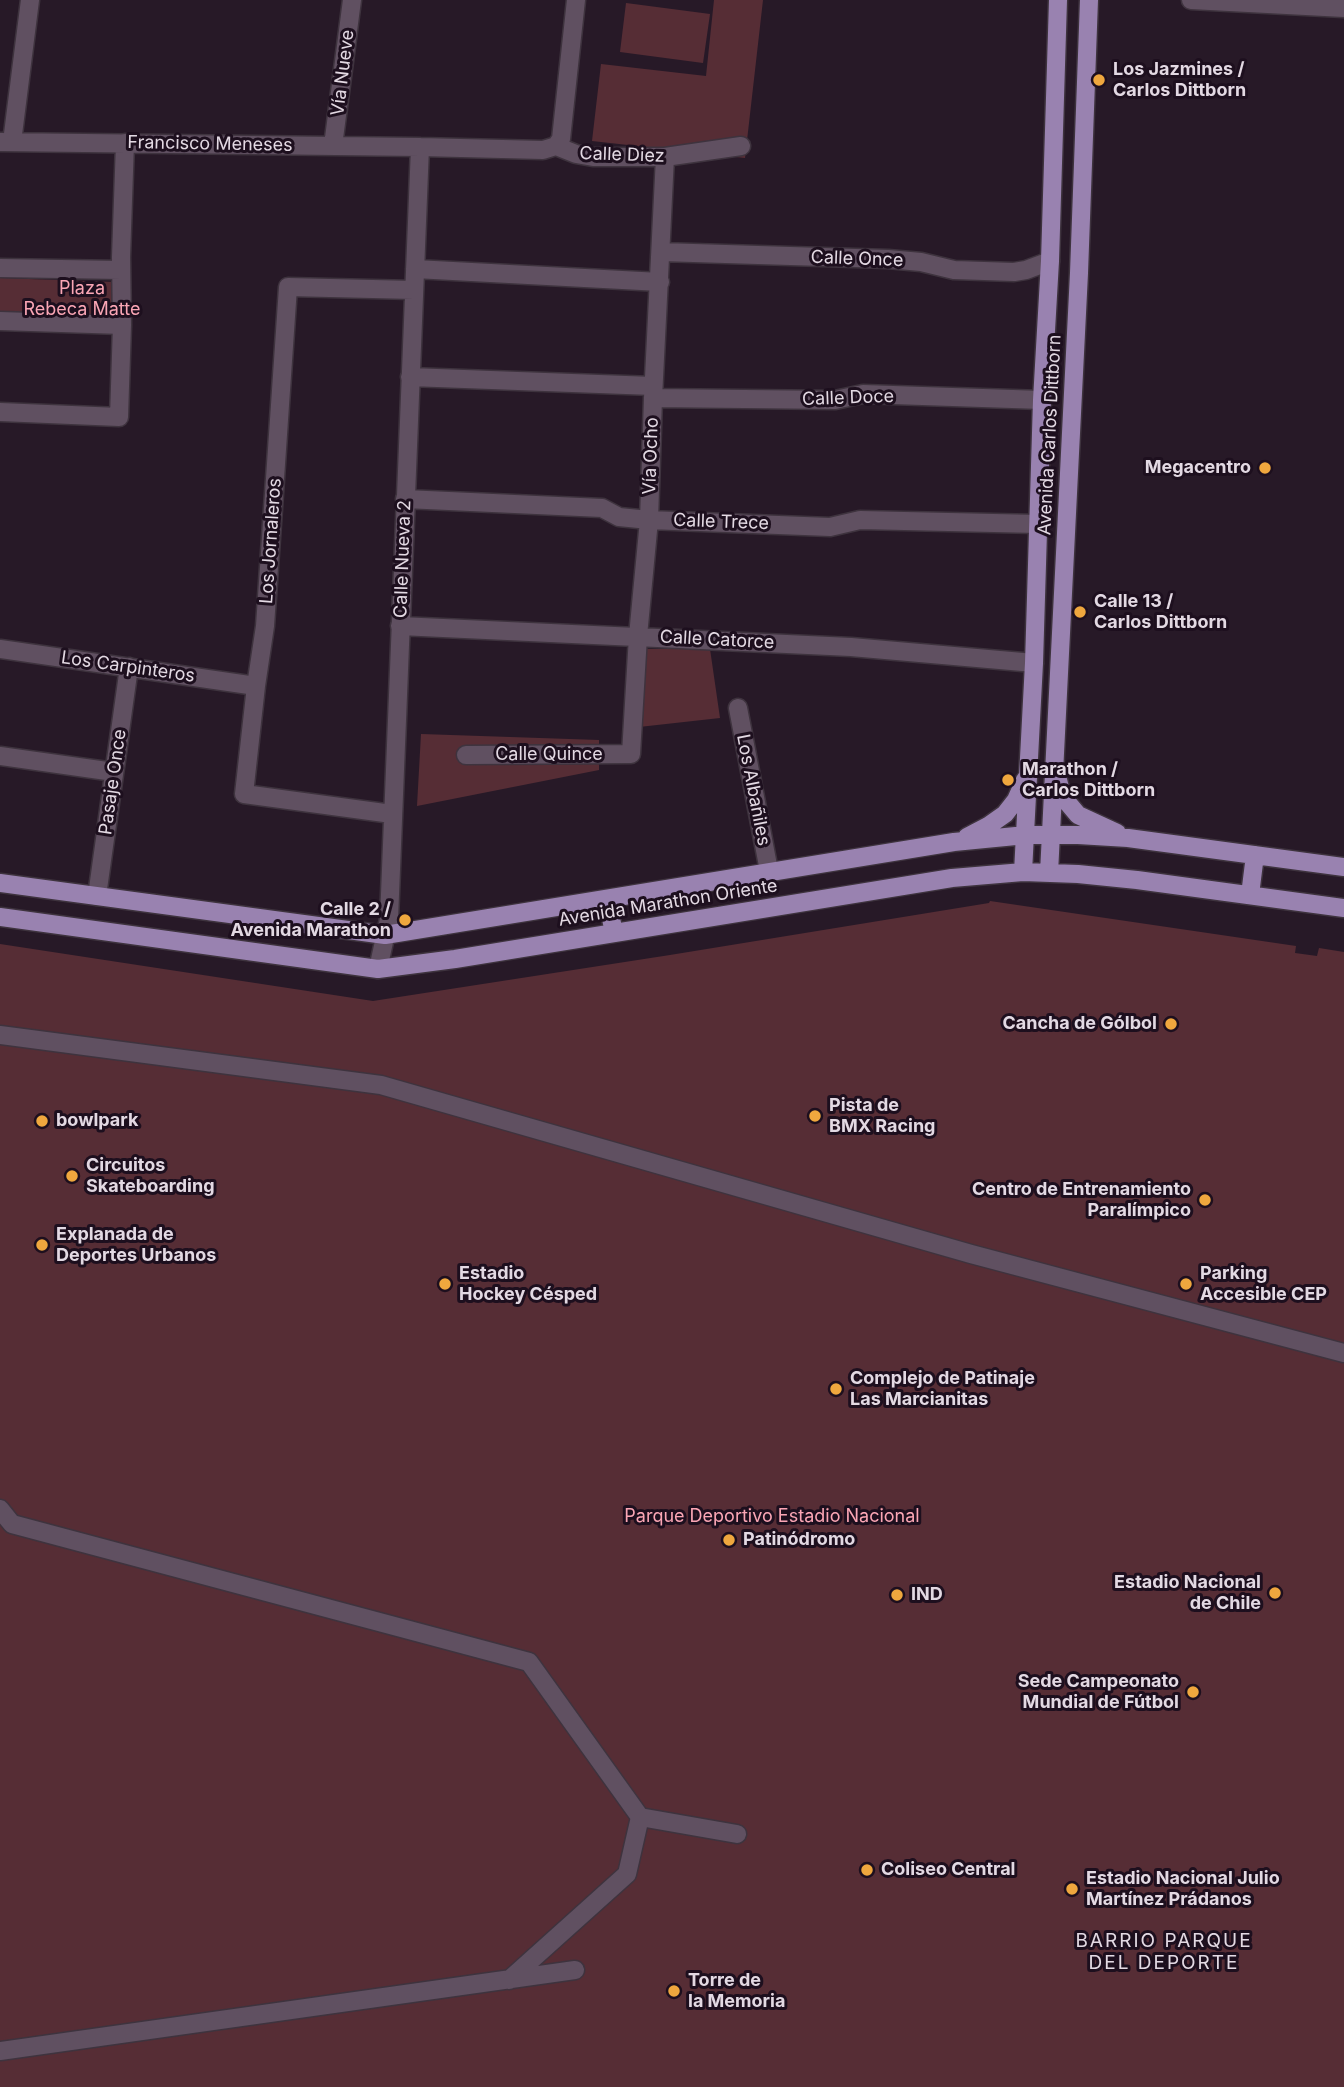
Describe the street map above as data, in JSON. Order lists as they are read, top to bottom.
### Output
{
  "streets": {
    "main road": ["Avenida Carlos Dittborn", "Avenida Marathon Oriente"],
    "street": [
      "Vía Nueve",
      "Francisco Meneses",
      "Calle Diez",
      "Calle Once",
      "Calle Doce",
      "Vía Ocho",
      "Calle Trece",
      "Los Jornaleros",
      "Calle Nueva 2",
      "Calle Catorce",
      "Los Carpinteros",
      "Calle Quince",
      "Pasaje Once",
      "Los Albañiles"
    ]
  },
  "crossings": [
    ["Vía Nueve", "Francisco Meneses"],
    ["Francisco Meneses", "Calle Diez"],
    ["Francisco Meneses", "Calle Nueva 2"],
    ["Calle Diez", "Vía Ocho"],
    ["Calle Diez", "Calle Nueva 2"],
    ["Calle Once", "Avenida Carlos Dittborn"],
    ["Calle Once", "Vía Ocho"],
    ["Calle Doce", "Avenida Carlos Dittborn"],
    ["Calle Doce", "Vía Ocho"],
    ["Calle Doce", "Calle Nueva 2"],
    ["Avenida Carlos Dittborn", "Calle Trece"],
    ["Avenida Carlos Dittborn", "Calle Catorce"],
    ["Avenida Carlos Dittborn", "Avenida Marathon Oriente"],
    ["Vía Ocho", "Calle Trece"],
    ["Vía Ocho", "Calle Catorce"],
    ["Vía Ocho", "Calle Quince"],
    ["Calle Trece", "Calle Nueva 2"],
    ["Los Jornaleros", "Calle Nueva 2"],
    ["Los Jornaleros", "Los Carpinteros"],
    ["Calle Nueva 2", "Calle Catorce"],
    ["Calle Nueva 2", "Avenida Marathon Oriente"],
    ["Los Carpinteros", "Pasaje Once"],
    ["Pasaje Once", "Avenida Marathon Oriente"],
    ["Los Albañiles", "Avenida Marathon Oriente"]
  ],
  "districts": ["BARRIO PARQUE DEL DEPORTE"],
  "parks": ["Plaza Rebeca Matte", "Parque Deportivo Estadio Nacional"],
  "places": [
    "Los Jazmines / Carlos Dittborn",
    "Megacentro",
    "Calle 13 / Carlos Dittborn",
    "Marathon / Carlos Dittborn",
    "Calle 2 / Avenida Marathon",
    "Cancha de Gólbol",
    "Pista de BMX Racing",
    "bowlpark",
    "Circuitos Skateboarding",
    "Centro de Entrenamiento Paralímpico",
    "Explanada de Deportes Urbanos",
    "Estadio Hockey Césped",
    "Parking Accesible CEP",
    "Complejo de Patinaje Las Marcianitas",
    "Patinódromo",
    "Estadio Nacional de Chile",
    "IND",
    "Sede Campeonato Mundial de Fútbol",
    "Coliseo Central",
    "Estadio Nacional Julio Martínez Prádanos",
    "Torre de la Memoria"
  ]
}
